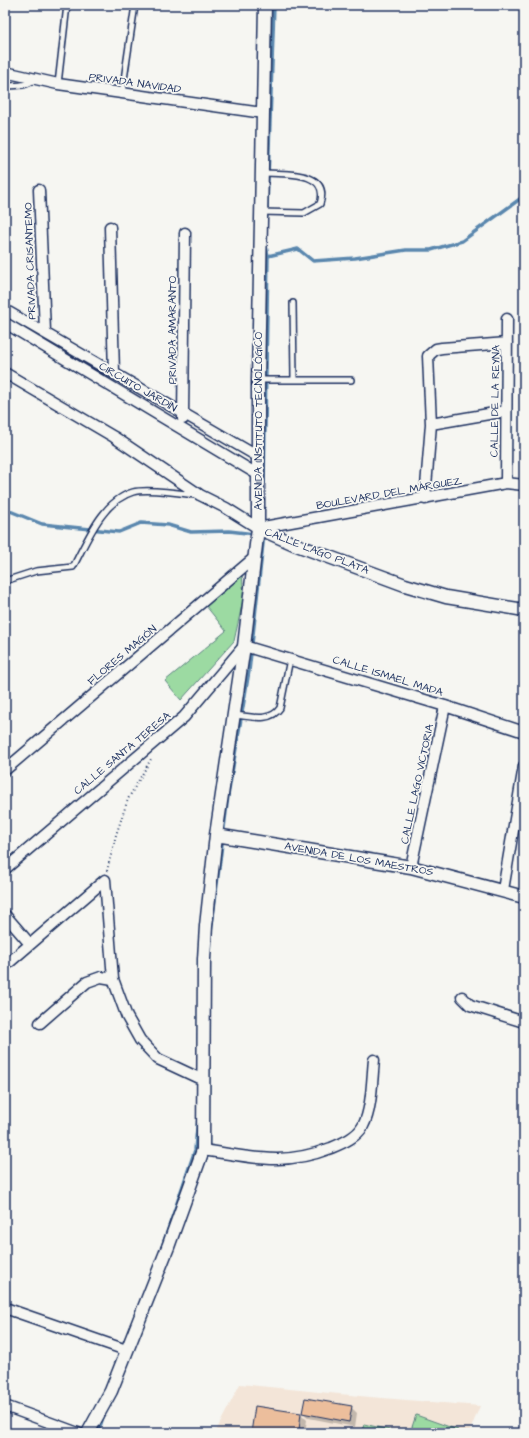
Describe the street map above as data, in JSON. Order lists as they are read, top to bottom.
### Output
{
  "streets": {
    "street": [
      "PRIVADA NAVIDAD",
      "PRIVADA CRISANTEMO",
      "PRIVADA AMARANTO",
      "CIRCUITO JARDÍN",
      "CALLE DE LA REYNA",
      "AVENIDA INSTITUTO TECNOLÓGICO",
      "BOULEVARD DEL MÁRQUEZ",
      "CALLE LAGO PLATA",
      "FLORES MAGÓN",
      "CALLE ISMAEL MADA",
      "CALLE SANTA TERESA",
      "CALLE LAGO VICTORIA",
      "AVENIDA DE LOS MAESTROS"
    ]
  },
  "crossings": [
    ["PRIVADA NAVIDAD", "AVENIDA INSTITUTO TECNOLÓGICO"],
    ["PRIVADA CRISANTEMO", "CIRCUITO JARDÍN"],
    ["PRIVADA AMARANTO", "CIRCUITO JARDÍN"],
    ["CIRCUITO JARDÍN", "AVENIDA INSTITUTO TECNOLÓGICO"],
    ["CALLE DE LA REYNA", "BOULEVARD DEL MÁRQUEZ"],
    ["AVENIDA INSTITUTO TECNOLÓGICO", "BOULEVARD DEL MÁRQUEZ"],
    ["AVENIDA INSTITUTO TECNOLÓGICO", "CALLE LAGO PLATA"],
    ["AVENIDA INSTITUTO TECNOLÓGICO", "FLORES MAGÓN"],
    ["AVENIDA INSTITUTO TECNOLÓGICO", "CALLE ISMAEL MADA"],
    ["AVENIDA INSTITUTO TECNOLÓGICO", "CALLE SANTA TERESA"],
    ["AVENIDA INSTITUTO TECNOLÓGICO", "AVENIDA DE LOS MAESTROS"],
    ["BOULEVARD DEL MÁRQUEZ", "CALLE LAGO PLATA"],
    ["CALLE ISMAEL MADA", "CALLE SANTA TERESA"],
    ["CALLE ISMAEL MADA", "CALLE LAGO VICTORIA"],
    ["CALLE LAGO VICTORIA", "AVENIDA DE LOS MAESTROS"]
  ]
}
